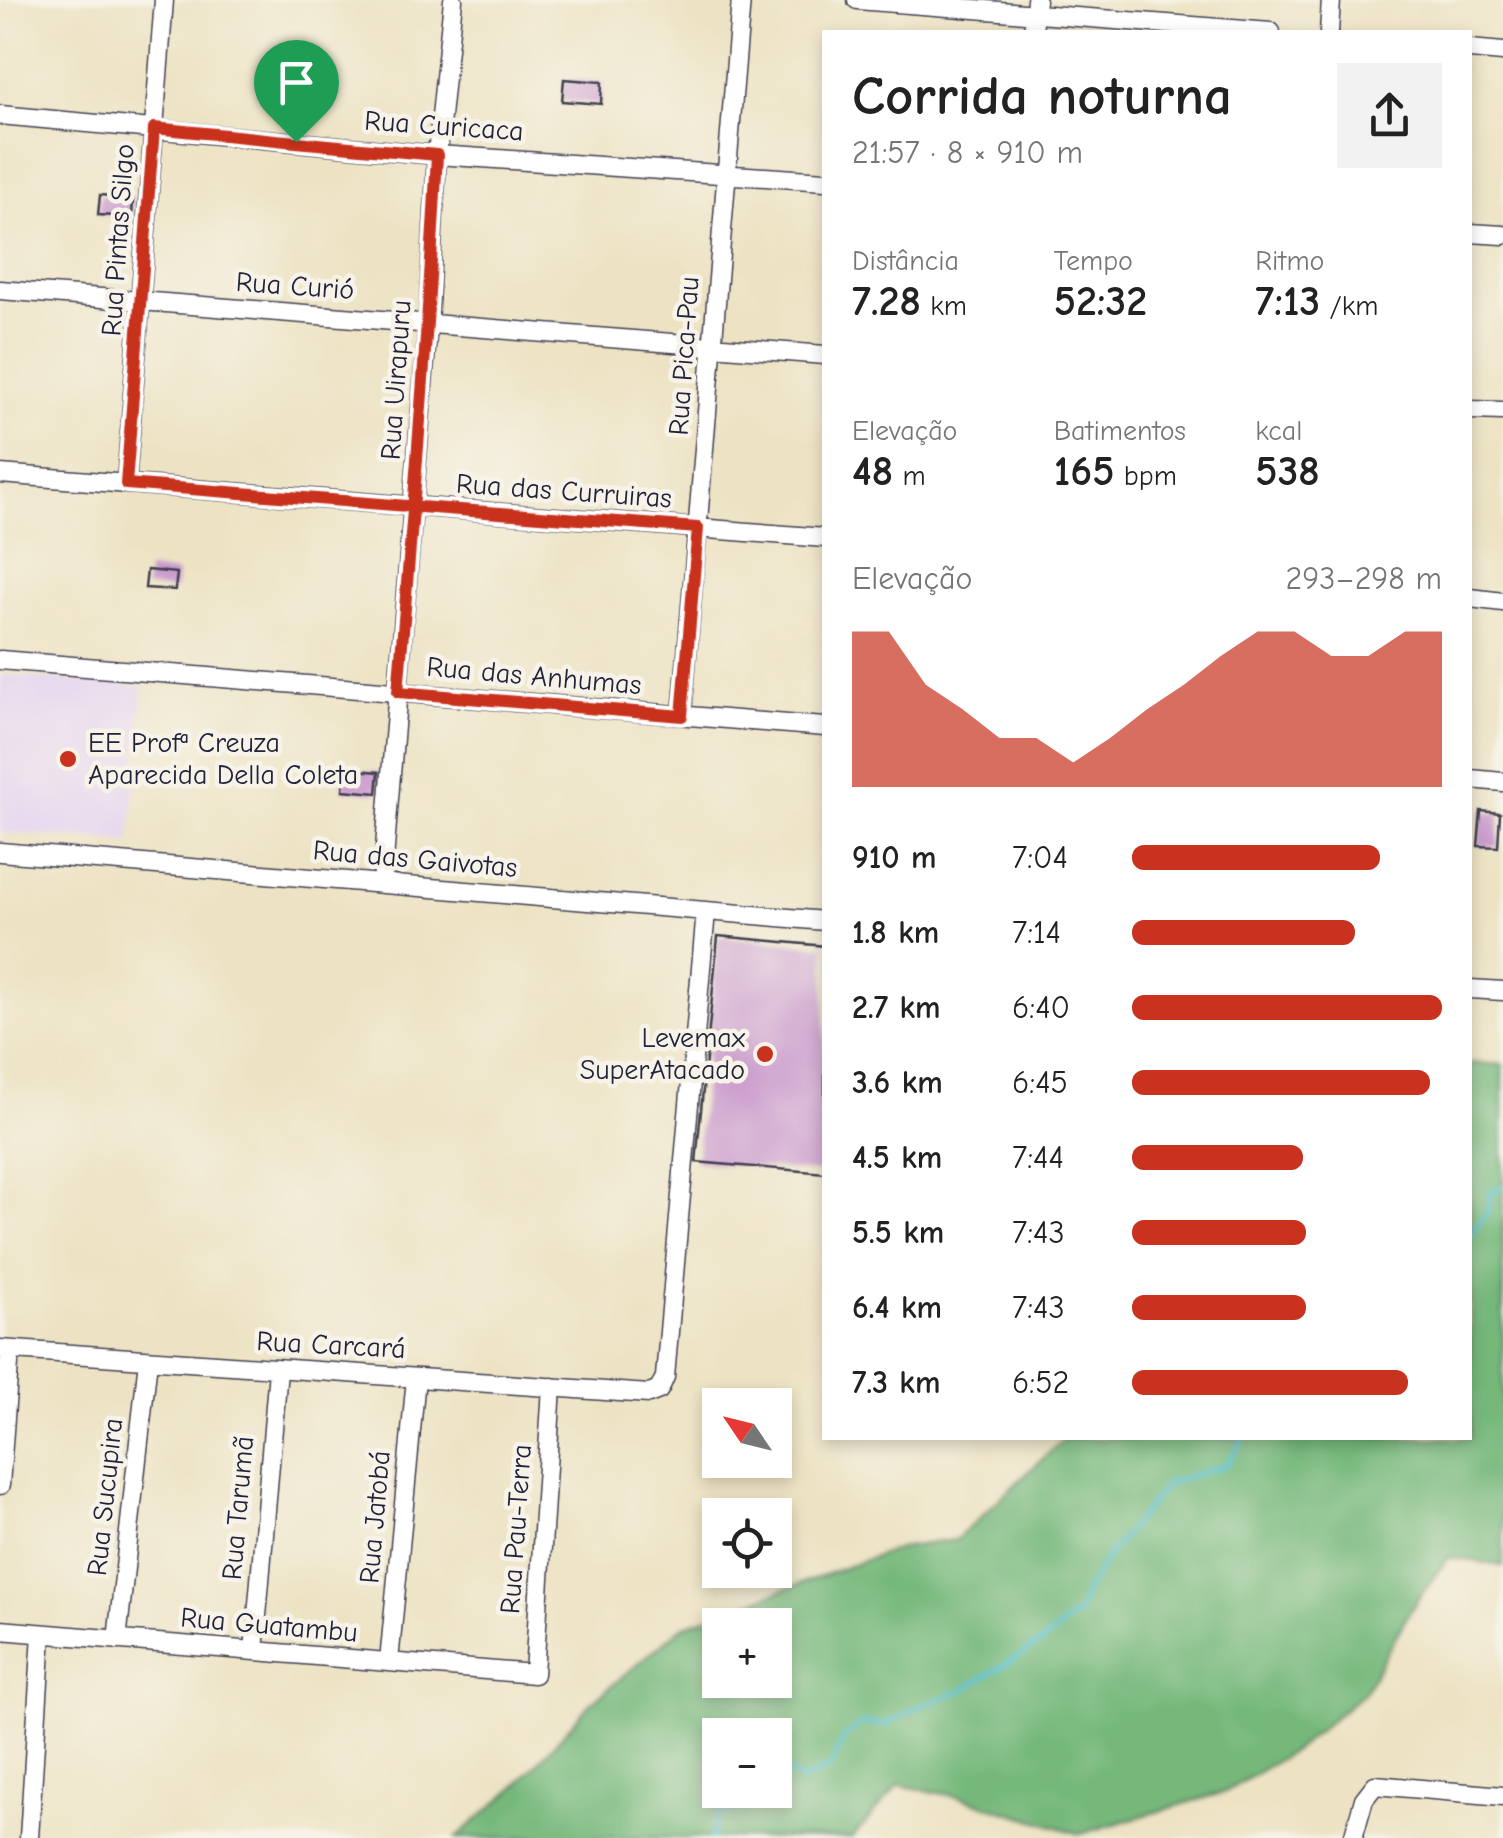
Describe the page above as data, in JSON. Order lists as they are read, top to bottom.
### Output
{
  "streets": {
    "street": [
      "Rua Curicaca",
      "Rua Pintas Silgo",
      "Rua Curió",
      "Rua Pica-Pau",
      "Rua Uirapuru",
      "Rua das Curruiras",
      "Rua das Anhumas",
      "Rua das Gaivotas",
      "Rua Carcará",
      "Rua Sucupira",
      "Rua Tarumã",
      "Rua Jatobá",
      "Rua Pau-Terra",
      "Rua Guatambu"
    ]
  },
  "crossings": [
    ["Rua Curicaca", "Rua Pintas Silgo"],
    ["Rua Curicaca", "Rua Pica-Pau"],
    ["Rua Curicaca", "Rua Uirapuru"],
    ["Rua Pintas Silgo", "Rua Curió"],
    ["Rua Pintas Silgo", "Rua das Curruiras"],
    ["Rua Curió", "Rua Pica-Pau"],
    ["Rua Curió", "Rua Uirapuru"],
    ["Rua Pica-Pau", "Rua das Curruiras"],
    ["Rua Pica-Pau", "Rua das Anhumas"],
    ["Rua Uirapuru", "Rua das Curruiras"],
    ["Rua Uirapuru", "Rua das Anhumas"],
    ["Rua Uirapuru", "Rua das Gaivotas"],
    ["Rua das Gaivotas", "Rua Carcará"],
    ["Rua Carcará", "Rua Sucupira"],
    ["Rua Carcará", "Rua Tarumã"],
    ["Rua Carcará", "Rua Jatobá"],
    ["Rua Carcará", "Rua Pau-Terra"],
    ["Rua Sucupira", "Rua Guatambu"],
    ["Rua Tarumã", "Rua Guatambu"],
    ["Rua Jatobá", "Rua Guatambu"],
    ["Rua Pau-Terra", "Rua Guatambu"]
  ],
  "places": ["EE Profª Creuza Aparecida Della Coleta", "Levemax SuperAtacado"],
  "north": "top left",
  "page": {
    "heading": ["Corrida noturna", "21:57 · 8 × 910 m"],
    "stats": [
      ["Distância", "7.28 km"],
      ["Tempo", "52:32"],
      ["Ritmo", "7:13 /km"],
      ["Elevação", "48 m"],
      ["Batimentos", "165 bpm"],
      ["kcal", "538"]
    ],
    "chart": ["Elevação", "293–298 m"],
    "list": [
      {
        "name": "910 m",
        "note": "7:04"
      },
      {
        "name": "1.8 km",
        "note": "7:14"
      },
      {
        "name": "2.7 km",
        "note": "6:40"
      },
      {
        "name": "3.6 km",
        "note": "6:45"
      },
      {
        "name": "4.5 km",
        "note": "7:44"
      },
      {
        "name": "5.5 km",
        "note": "7:43"
      },
      {
        "name": "6.4 km",
        "note": "7:43"
      },
      {
        "name": "7.3 km",
        "note": "6:52"
      }
    ],
    "map_buttons": ["+", "−"]
  }
}
